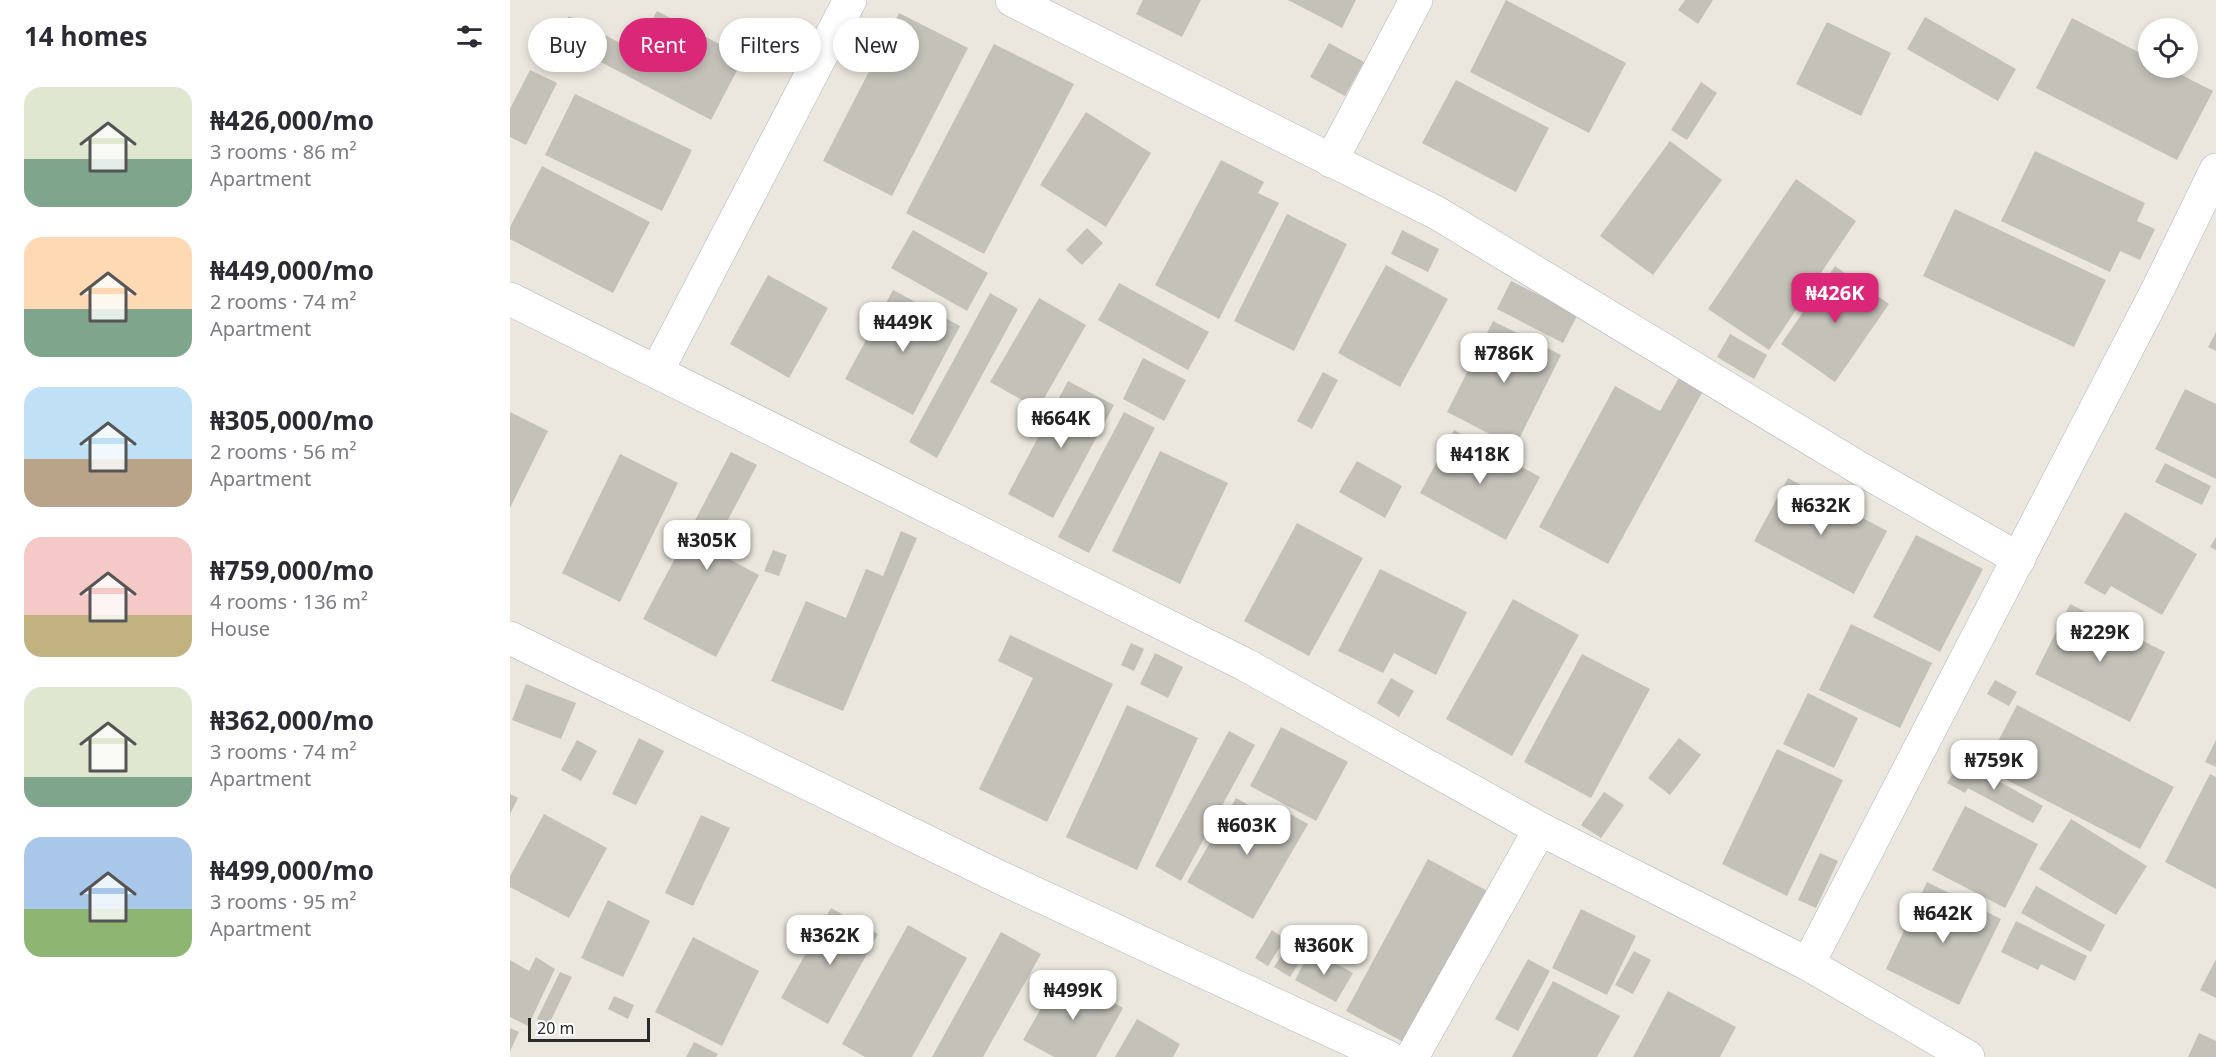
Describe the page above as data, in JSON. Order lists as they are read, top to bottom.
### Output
{
  "scale_bar": "20 m",
  "page": {
    "heading": "14 homes",
    "chip": [
      "Buy",
      "Rent",
      "Filters",
      "New"
    ],
    "list": [
      {
        "name": "₦426,000/mo",
        "note": "3 rooms · 86 m² · Apartment"
      },
      {
        "name": "₦449,000/mo",
        "note": "2 rooms · 74 m² · Apartment"
      },
      {
        "name": "₦305,000/mo",
        "note": "2 rooms · 56 m² · Apartment"
      },
      {
        "name": "₦759,000/mo",
        "note": "4 rooms · 136 m² · House"
      },
      {
        "name": "₦362,000/mo",
        "note": "3 rooms · 74 m² · Apartment"
      },
      {
        "name": "₦499,000/mo",
        "note": "3 rooms · 95 m² · Apartment"
      }
    ],
    "price": [
      "₦426K",
      "₦449K",
      "₦786K",
      "₦664K",
      "₦418K",
      "₦632K",
      "₦305K",
      "₦229K",
      "₦759K",
      "₦603K",
      "₦642K",
      "₦362K",
      "₦360K",
      "₦499K"
    ],
    "scale": "20 m"
  }
}
